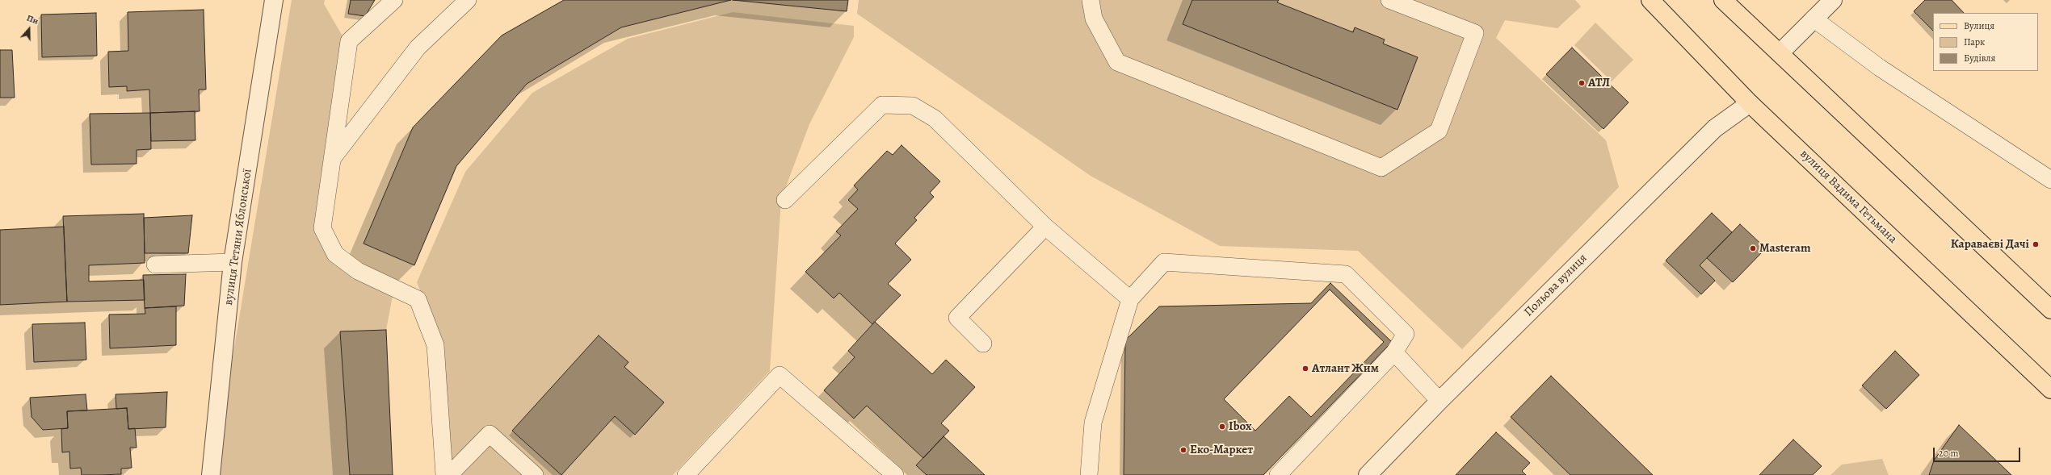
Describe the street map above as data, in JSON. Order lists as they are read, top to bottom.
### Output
{
  "streets": {
    "main road": ["вулиця Вадима Гетьмана"],
    "street": ["вулиця Тетяни Яблонської", "Польова вулиця"]
  },
  "crossings": [
    ["вулиця Вадима Гетьмана", "Польова вулиця"]
  ],
  "places": [
    "АТЛ",
    "Караваєві Дачі",
    "Masteram",
    "Атлант Жим",
    "Ibox",
    "Еко-Маркет"
  ],
  "legend": ["Вулиця", "Парк", "Будівля"],
  "scale_bar": "20 m",
  "north": "top"
}
